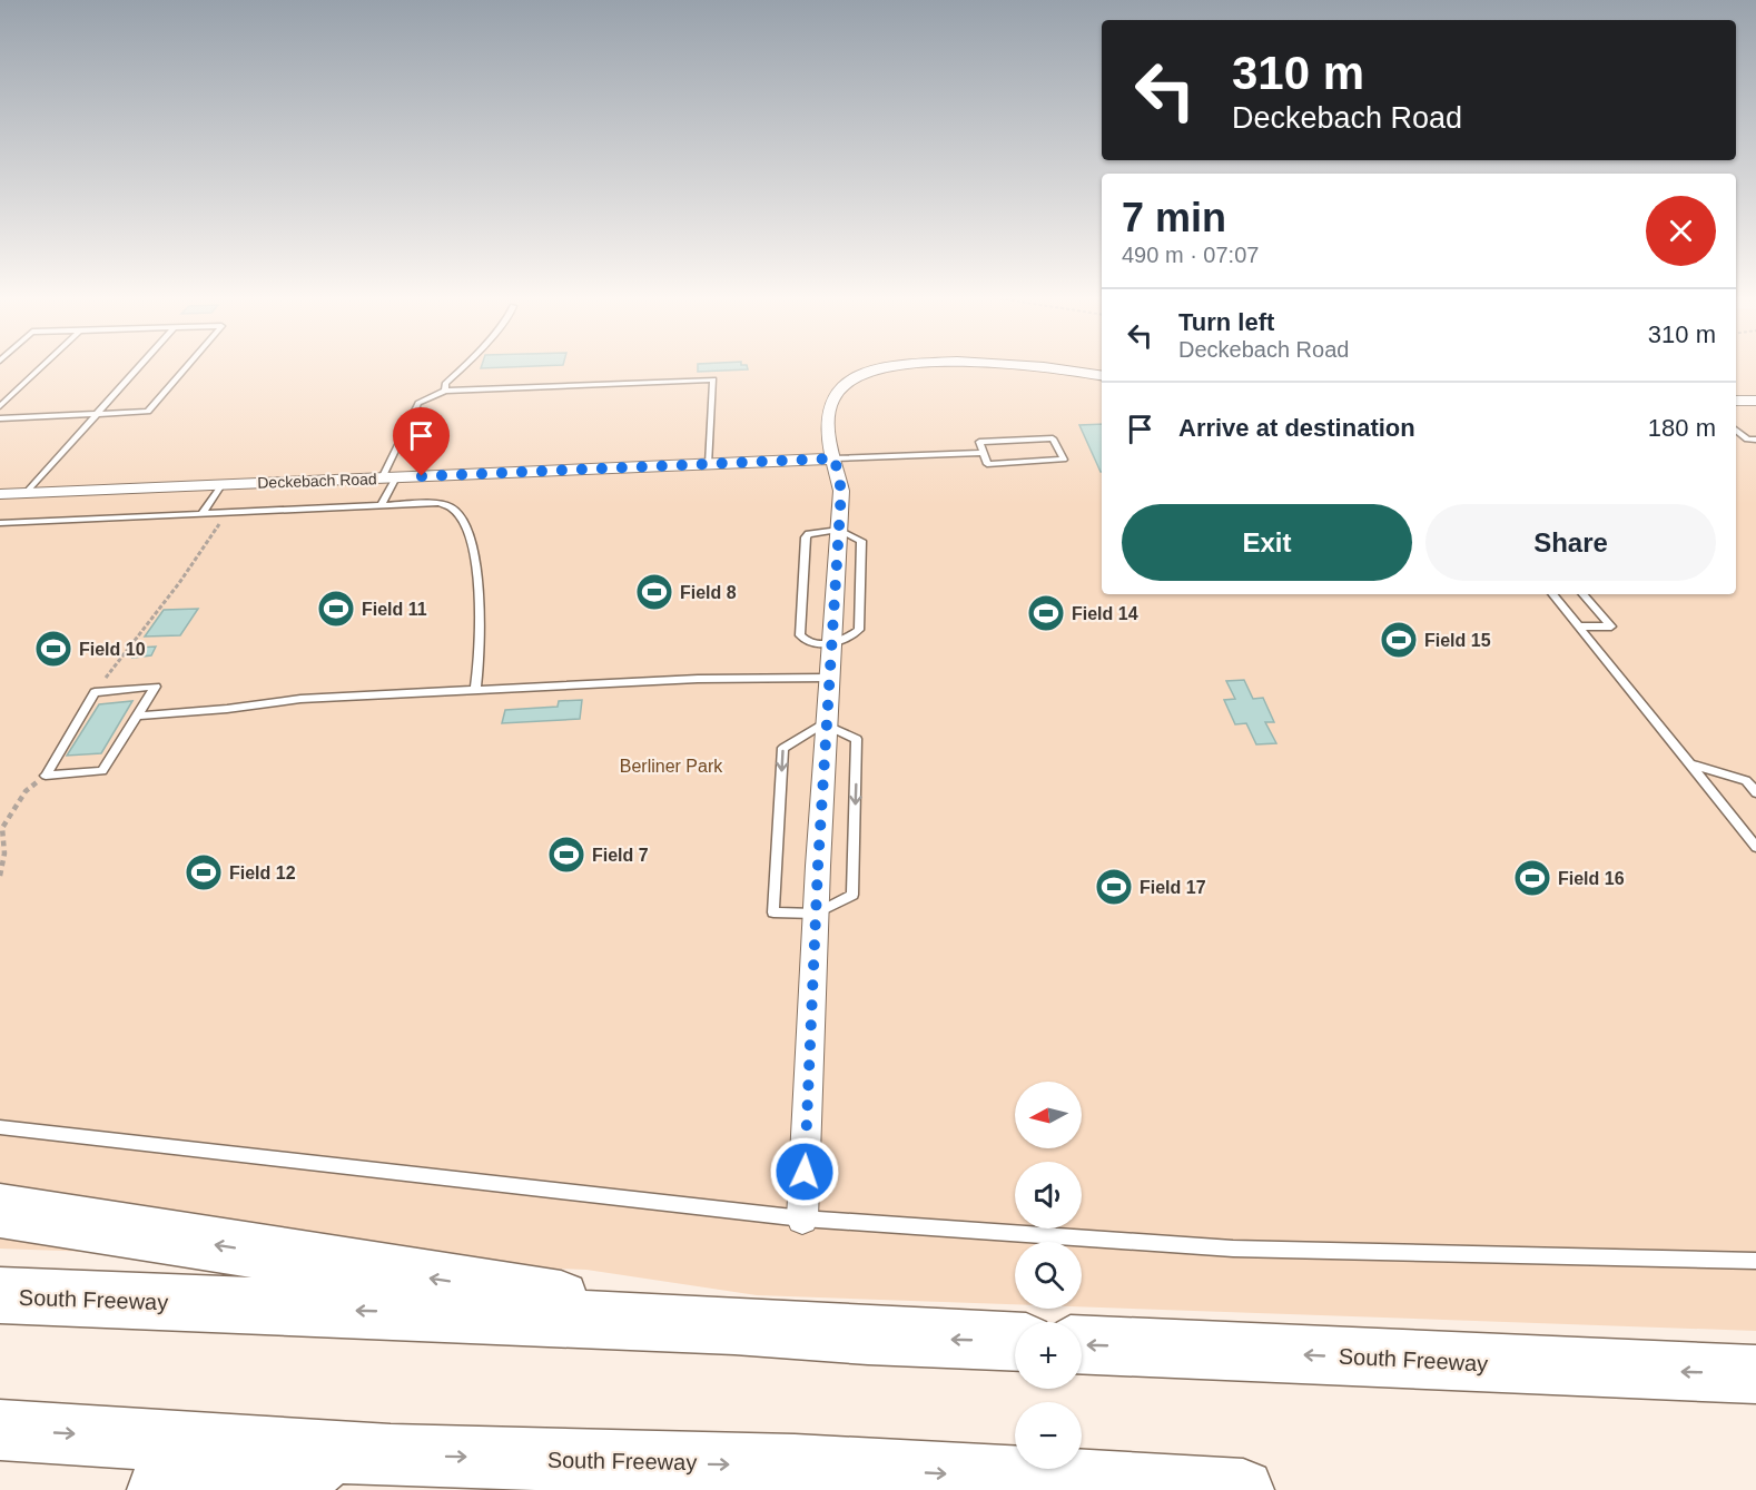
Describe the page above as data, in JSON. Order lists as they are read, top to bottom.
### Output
{
  "streets": {
    "highway": ["South Freeway"],
    "street": ["Deckebach Road"]
  },
  "parks": ["Berliner Park"],
  "places": {
    "sports": [
      "Field 8",
      "Field 11",
      "Field 14",
      "Field 15",
      "Field 10",
      "Field 7",
      "Field 12",
      "Field 16",
      "Field 17"
    ]
  },
  "north": "left",
  "page": {
    "turn": ["310 m", "Deckebach Road"],
    "heading": ["7 min", "490 m · 07:07"],
    "list": [
      {
        "name": "Turn left",
        "note": "Deckebach Road",
        "value": "310 m"
      },
      {
        "name": "Arrive at destination",
        "value": "180 m"
      }
    ],
    "buttons": ["Exit", "Share"],
    "map_buttons": ["+", "−"]
  }
}
